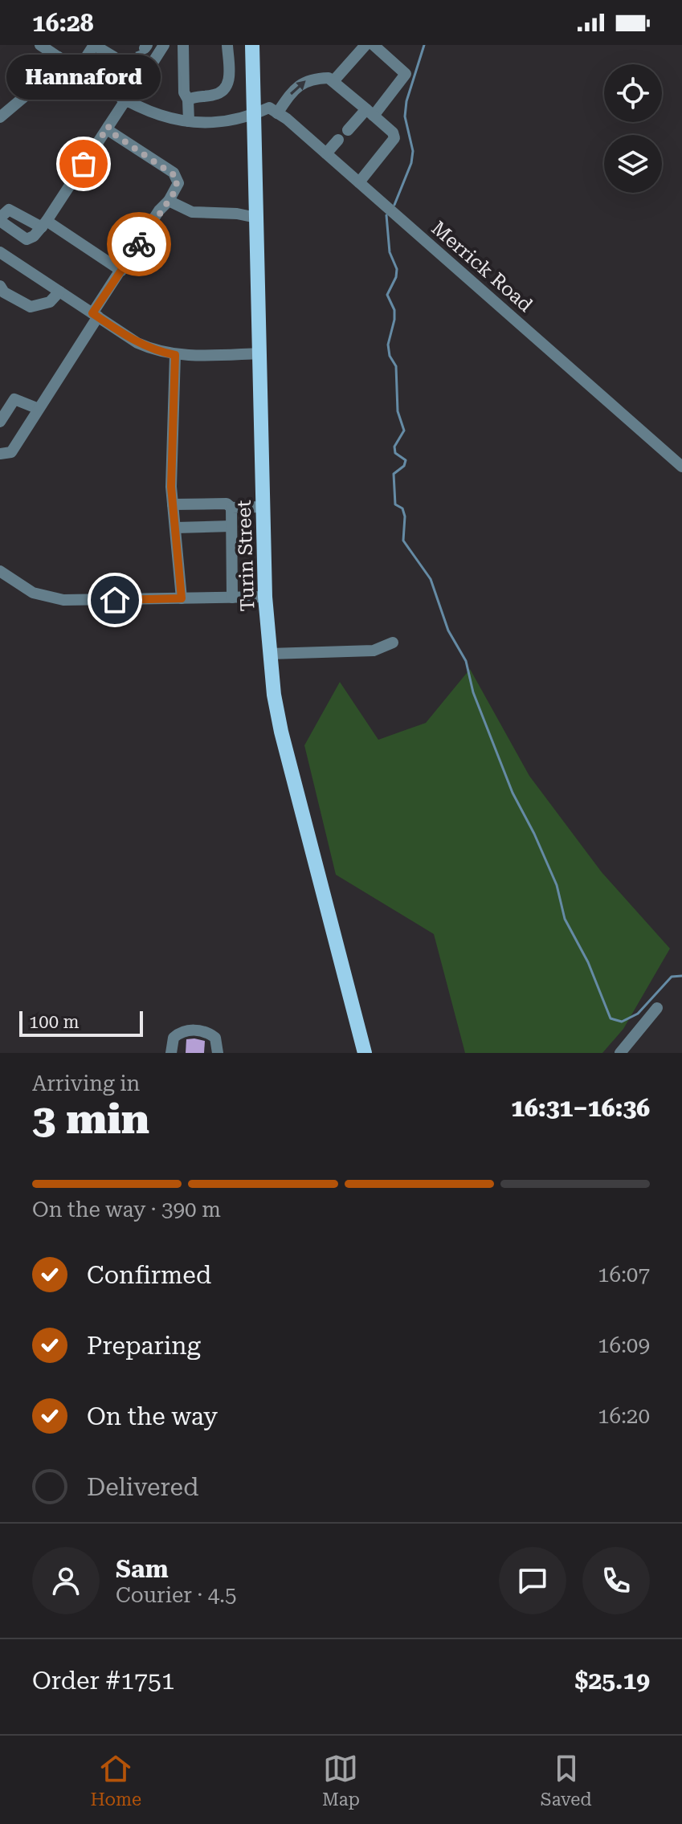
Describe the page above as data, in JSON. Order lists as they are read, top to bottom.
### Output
{
  "streets": {
    "main road": ["Turin Street"],
    "street": ["Merrick Road"]
  },
  "places": ["Hannaford"],
  "scale_bar": "100 m",
  "page": {
    "status": "16:28",
    "bubble": "Hannaford",
    "scale": "100 m",
    "heading": ["3 min", "Arriving in", "16:31–16:36"],
    "panel": [
      "Sam",
      "Courier · 4.5",
      "Order #1751",
      "$25.19"
    ],
    "bar": "On the way · 390 m",
    "list": [
      ["Confirmed", "16:07"],
      ["Preparing", "16:09"],
      ["On the way", "16:20"],
      "Delivered"
    ],
    "tabs": ["Home", "Map", "Saved"]
  }
}
